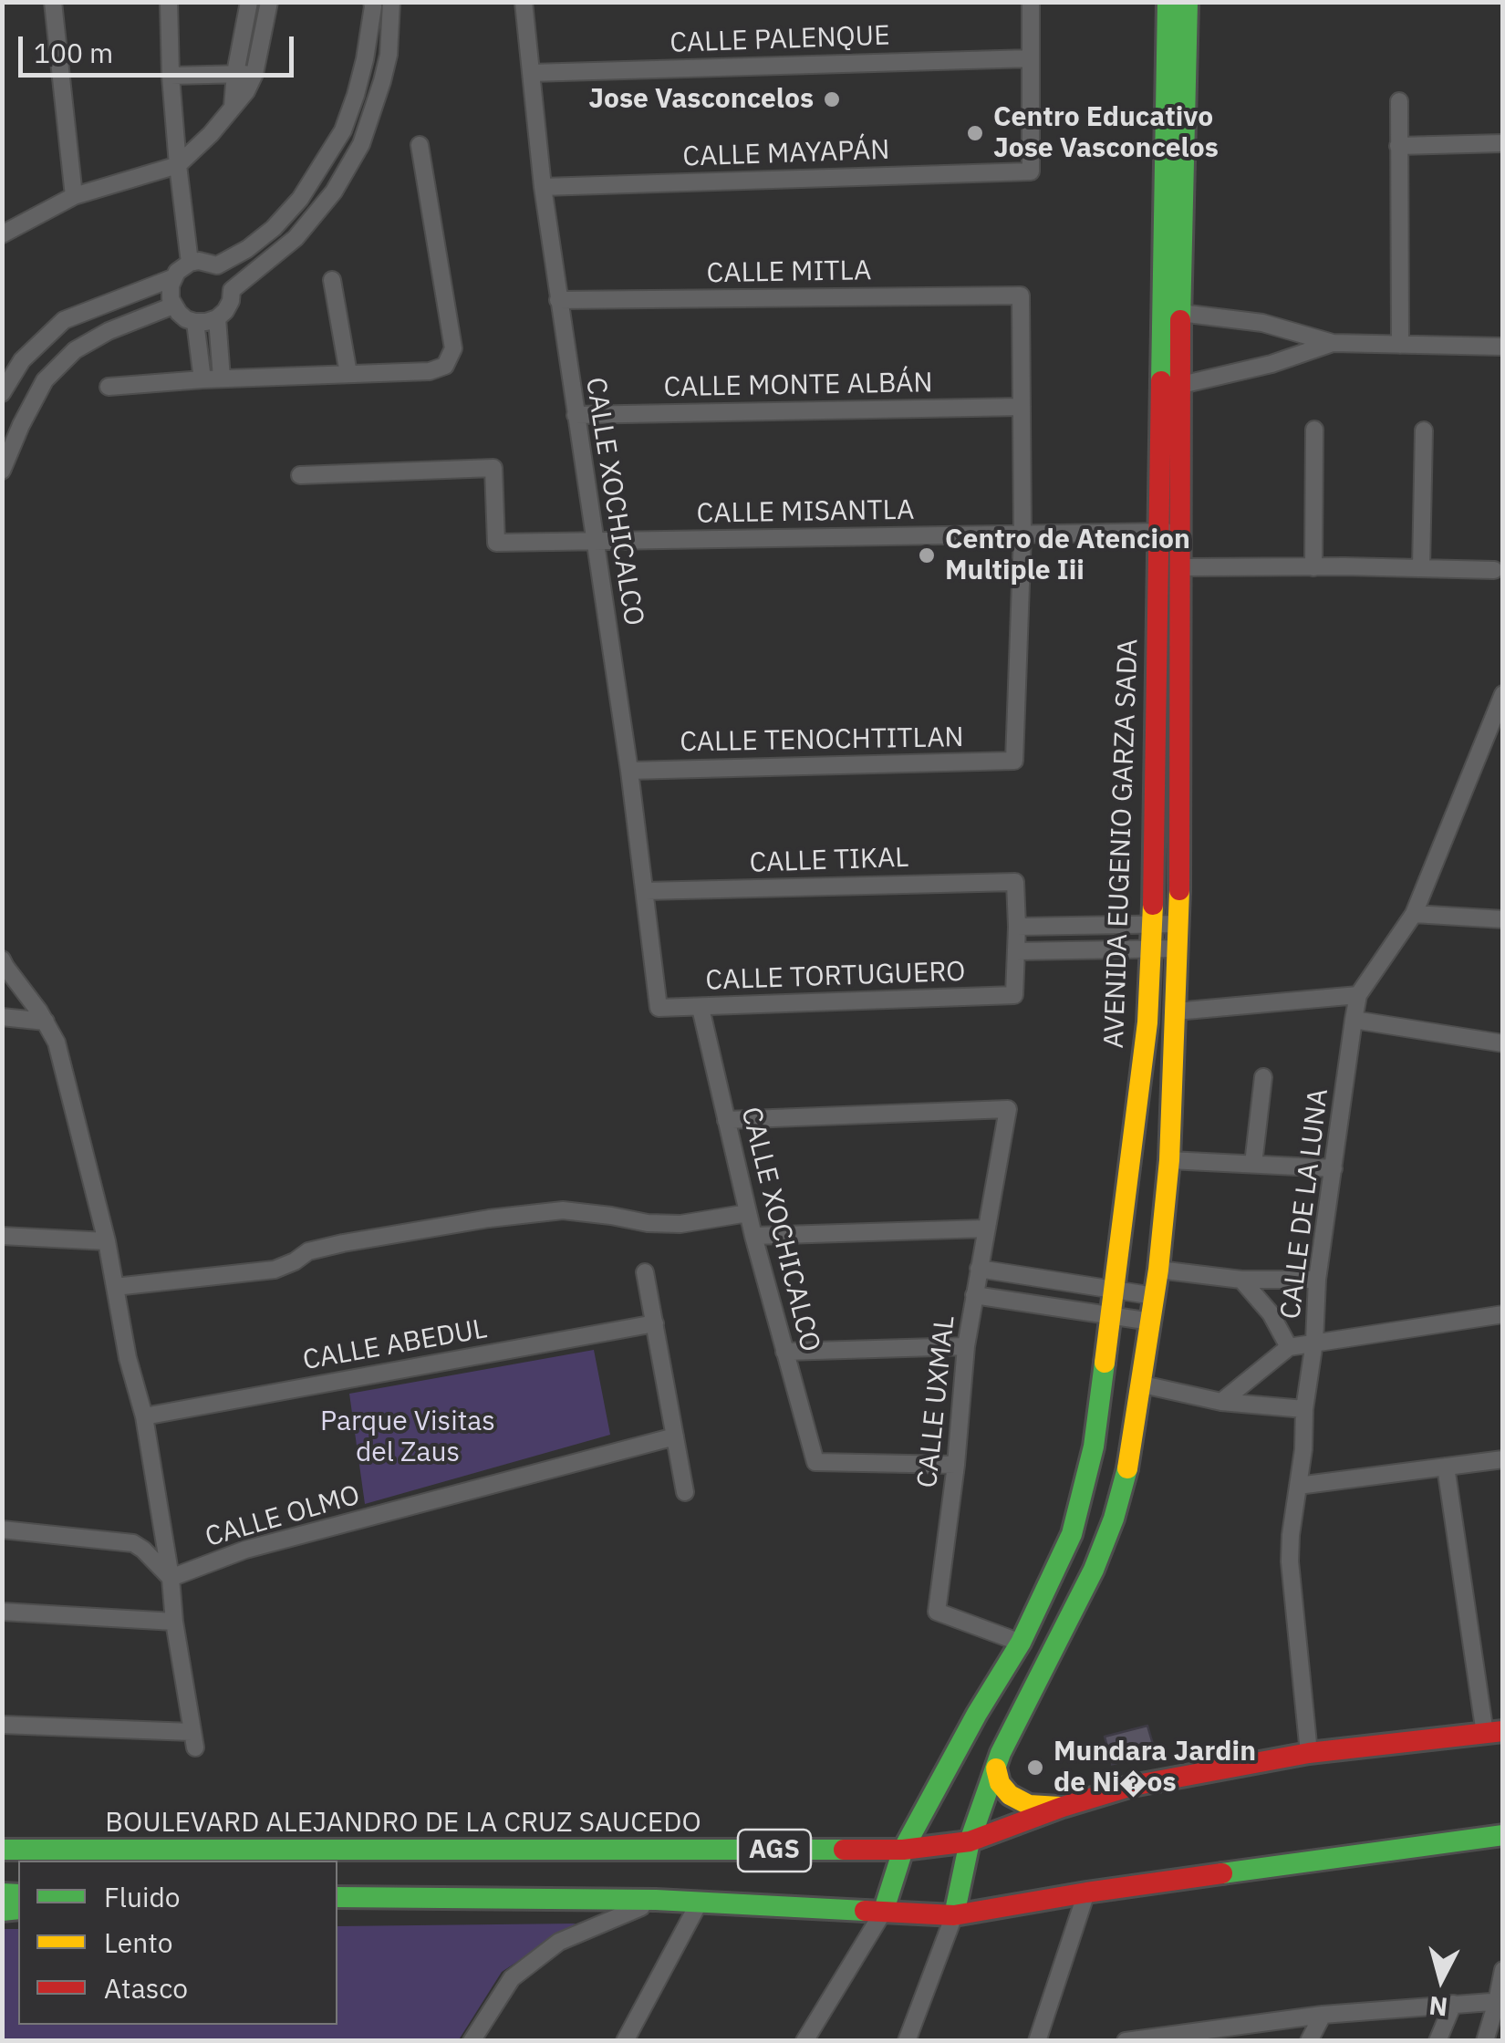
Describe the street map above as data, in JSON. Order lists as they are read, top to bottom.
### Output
{
  "streets": {
    "main road": ["AVENIDA EUGENIO GARZA SADA", "BOULEVARD ALEJANDRO DE LA CRUZ SAUCEDO", "AGS"],
    "street": [
      "CALLE PALENQUE",
      "CALLE MAYAPÁN",
      "CALLE MITLA",
      "CALLE MONTE ALBÁN",
      "CALLE XOCHICALCO",
      "CALLE MISANTLA",
      "CALLE TENOCHTITLAN",
      "CALLE TIKAL",
      "CALLE TORTUGUERO",
      "CALLE DE LA LUNA",
      "CALLE ABEDUL",
      "CALLE UXMAL",
      "CALLE OLMO"
    ]
  },
  "crossings": [
    ["CALLE PALENQUE", "CALLE MAYAPÁN"],
    ["CALLE PALENQUE", "CALLE XOCHICALCO"],
    ["CALLE MAYAPÁN", "CALLE XOCHICALCO"],
    ["CALLE MITLA", "CALLE MONTE ALBÁN"],
    ["CALLE MITLA", "CALLE XOCHICALCO"],
    ["CALLE MONTE ALBÁN", "CALLE XOCHICALCO"],
    ["CALLE XOCHICALCO", "CALLE MISANTLA"],
    ["CALLE XOCHICALCO", "CALLE TENOCHTITLAN"],
    ["CALLE XOCHICALCO", "CALLE TIKAL"],
    ["CALLE XOCHICALCO", "CALLE TORTUGUERO"],
    ["CALLE XOCHICALCO", "CALLE UXMAL"],
    ["CALLE MISANTLA", "CALLE TENOCHTITLAN"],
    ["CALLE MISANTLA", "AVENIDA EUGENIO GARZA SADA"],
    ["AVENIDA EUGENIO GARZA SADA", "CALLE UXMAL"],
    ["AVENIDA EUGENIO GARZA SADA", "BOULEVARD ALEJANDRO DE LA CRUZ SAUCEDO"],
    ["AVENIDA EUGENIO GARZA SADA", "AGS"],
    ["CALLE DE LA LUNA", "BOULEVARD ALEJANDRO DE LA CRUZ SAUCEDO"]
  ],
  "parks": ["Parque Visitas del Zaus"],
  "places": [
    "Jose Vasconcelos",
    "Centro Educativo Jose Vasconcelos",
    "Centro de Atencion Multiple Iii",
    "Mundara Jardin de Ni�os"
  ],
  "legend": ["Fluido", "Lento", "Atasco"],
  "scale_bar": "100 m",
  "north": "bottom"
}
